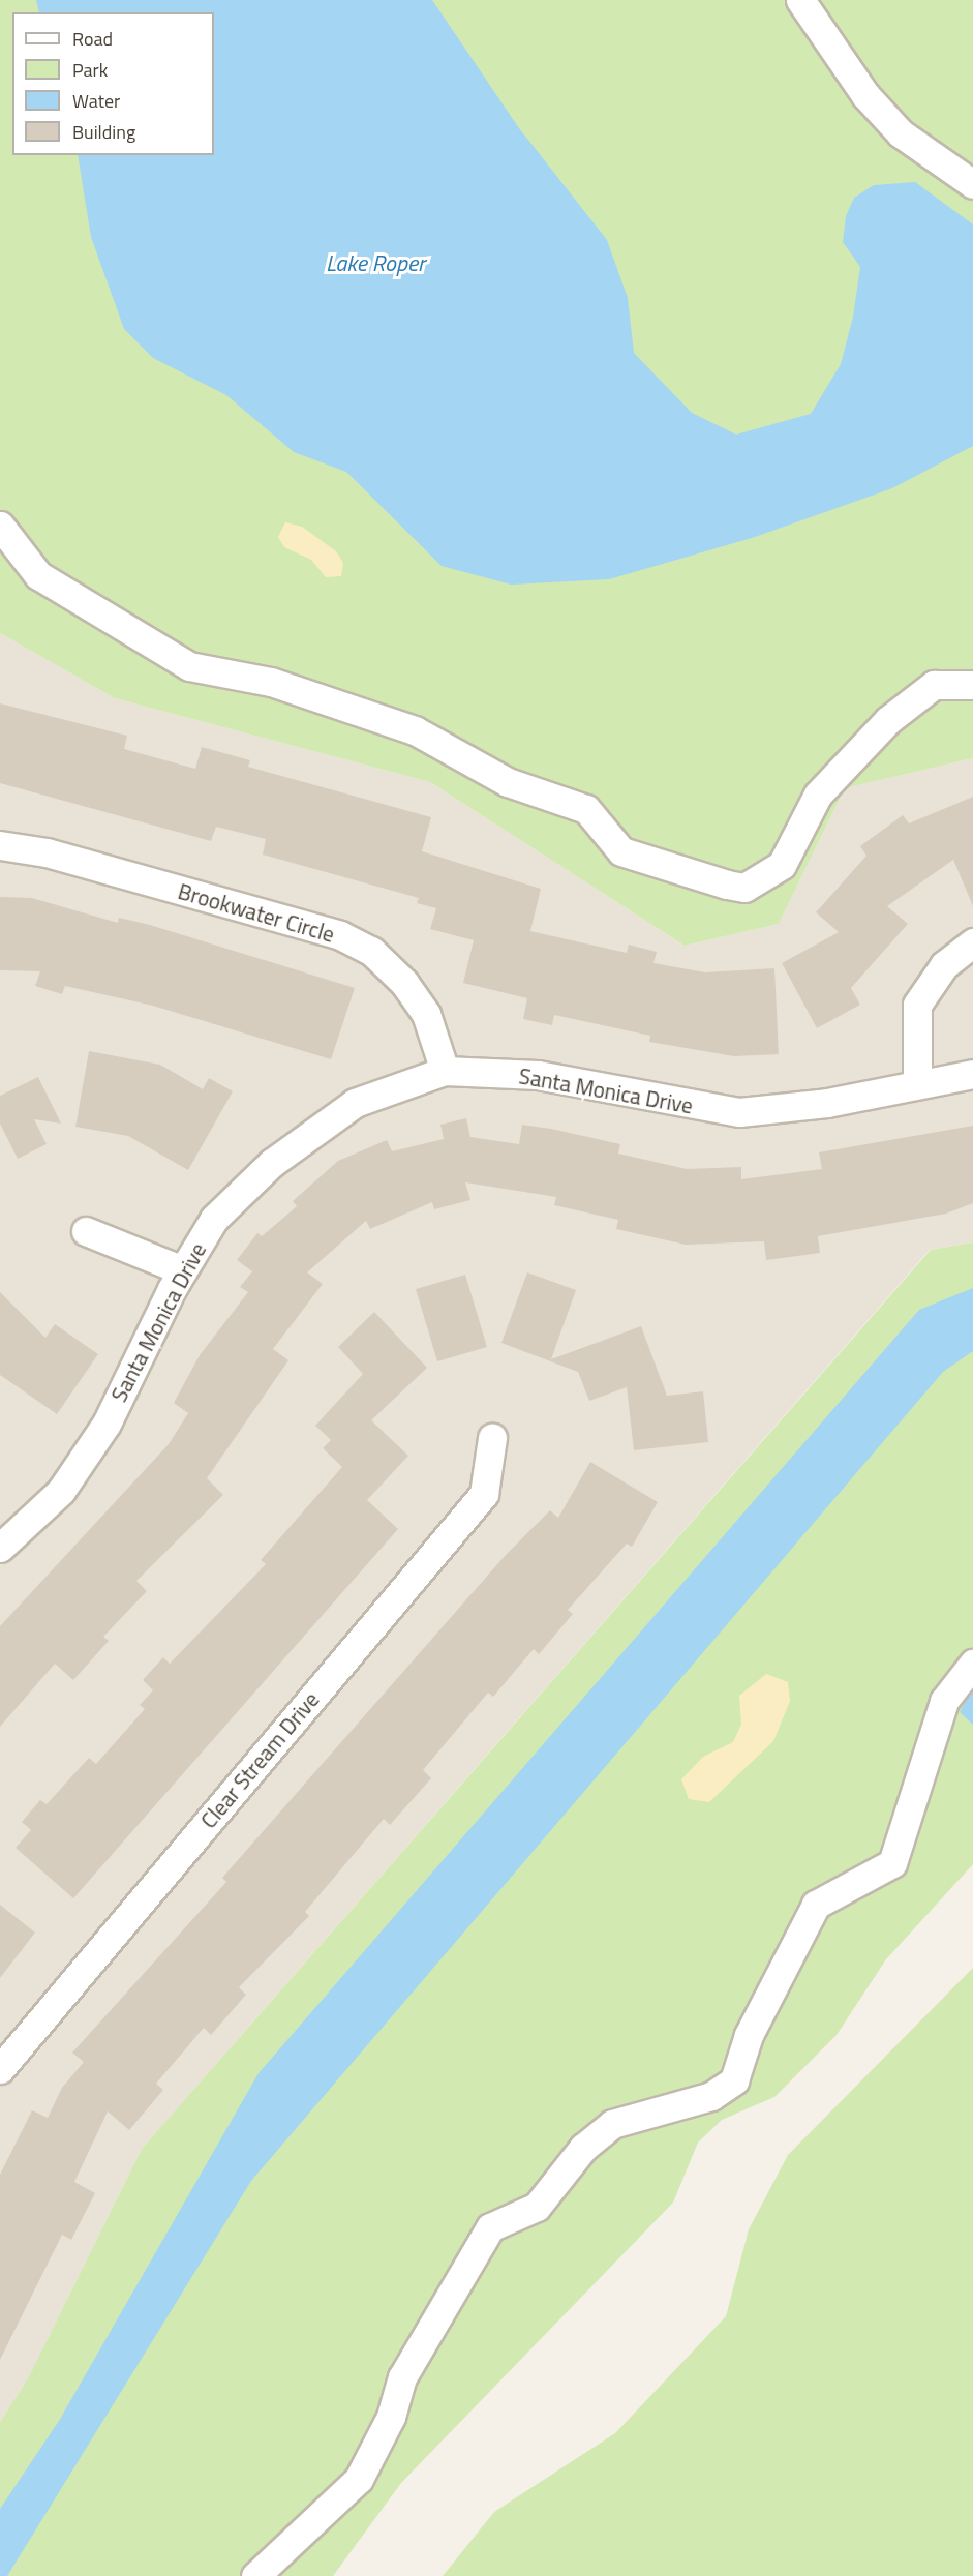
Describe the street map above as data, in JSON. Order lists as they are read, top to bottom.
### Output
{
  "streets": {
    "street": ["Brookwater Circle", "Santa Monica Drive", "Clear Stream Drive"]
  },
  "crossings": [
    ["Brookwater Circle", "Santa Monica Drive"]
  ],
  "water": ["Lake Roper"],
  "legend": [
    "Road",
    "Park",
    "Water",
    "Building"
  ]
}
